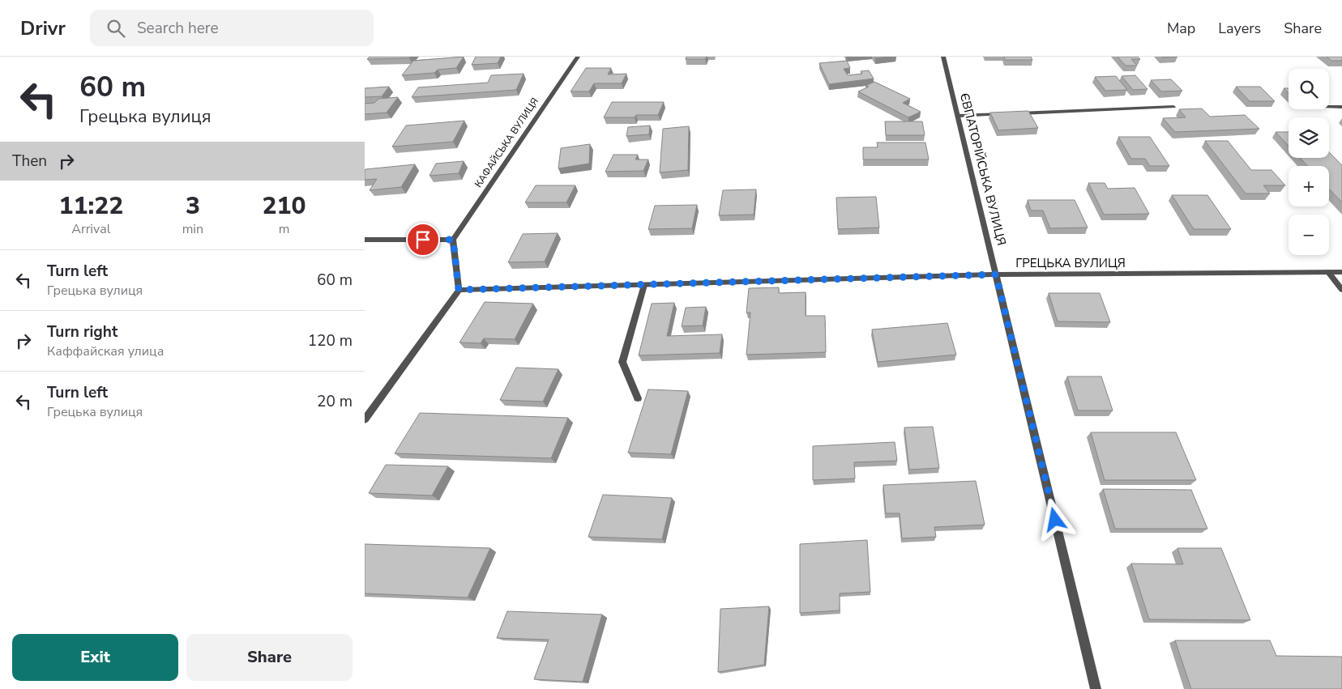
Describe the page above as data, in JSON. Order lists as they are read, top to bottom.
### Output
{
  "streets": {
    "street": ["КАФАЙСЬКА ВУЛИЦЯ", "ЄВПАТОРІЙСЬКА ВУЛИЦЯ", "ГРЕЦЬКА ВУЛИЦЯ"]
  },
  "crossings": [
    ["ЄВПАТОРІЙСЬКА ВУЛИЦЯ", "ГРЕЦЬКА ВУЛИЦЯ"]
  ],
  "page": {
    "header": "Drivr",
    "search": "Search here",
    "nav": ["Map", "Layers", "Share"],
    "turn": ["60 m", "Грецька вулиця"],
    "map_buttons": ["+", "−"],
    "then": "Then",
    "eta": [
      "11:22",
      "Arrival",
      "3",
      "min",
      "210",
      "m"
    ],
    "list": [
      {
        "name": "Turn left",
        "note": "Грецька вулиця",
        "value": "60 m"
      },
      {
        "name": "Turn right",
        "note": "Каффайская улица",
        "value": "120 m"
      },
      {
        "name": "Turn left",
        "note": "Грецька вулиця",
        "value": "20 m"
      }
    ],
    "buttons": ["Exit", "Share"]
  }
}
